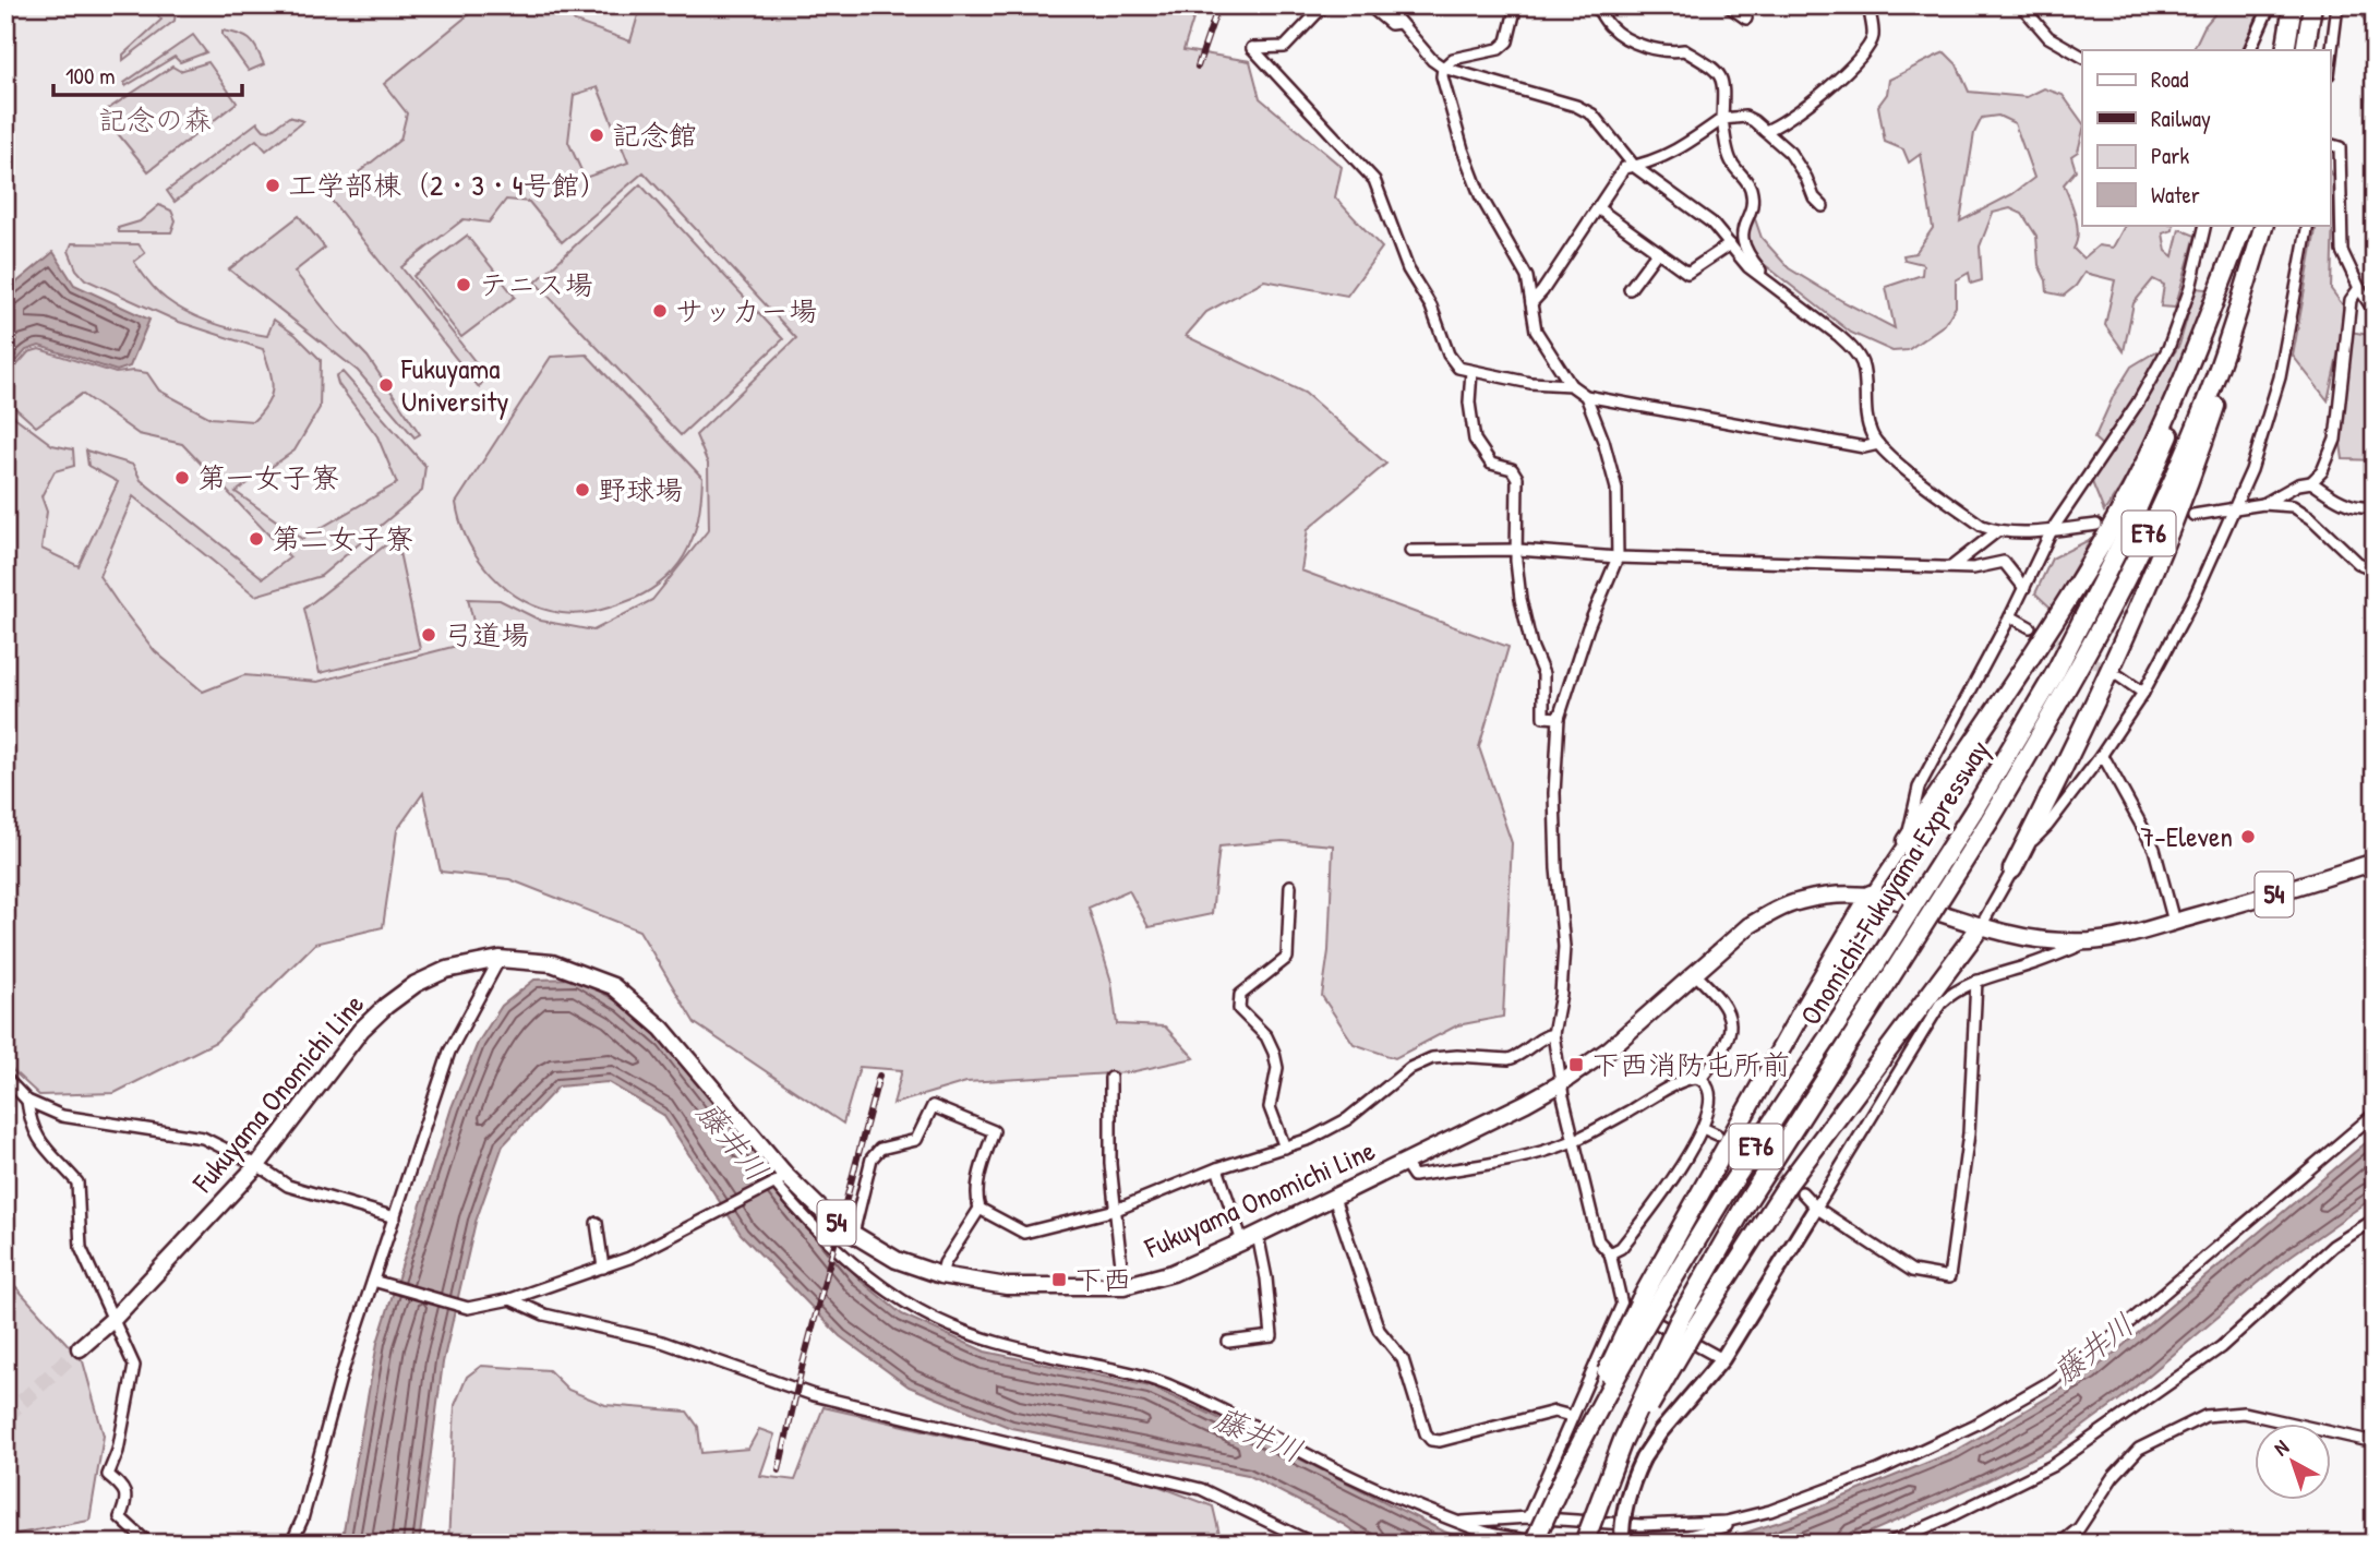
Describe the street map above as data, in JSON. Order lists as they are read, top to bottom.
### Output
{
  "streets": {
    "highway": ["E76", "Onomichi-Fukuyama Expressway"],
    "main road": ["54", "Fukuyama Onomichi Line"]
  },
  "water": ["藤井川"],
  "parks": ["記念の森"],
  "places": {
    "other": [
      "記念館",
      "工学部棟（2・3・4号館）",
      "テニス場",
      "サッカー場",
      "Fukuyama University",
      "第一女子寮",
      "野球場",
      "第二女子寮",
      "弓道場",
      "7-Eleven"
    ],
    "transit": ["下西消防屯所前", "下西"]
  },
  "legend": [
    "Road",
    "Railway",
    "Park",
    "Water"
  ],
  "scale_bar": "100 m",
  "north": "top left"
}
